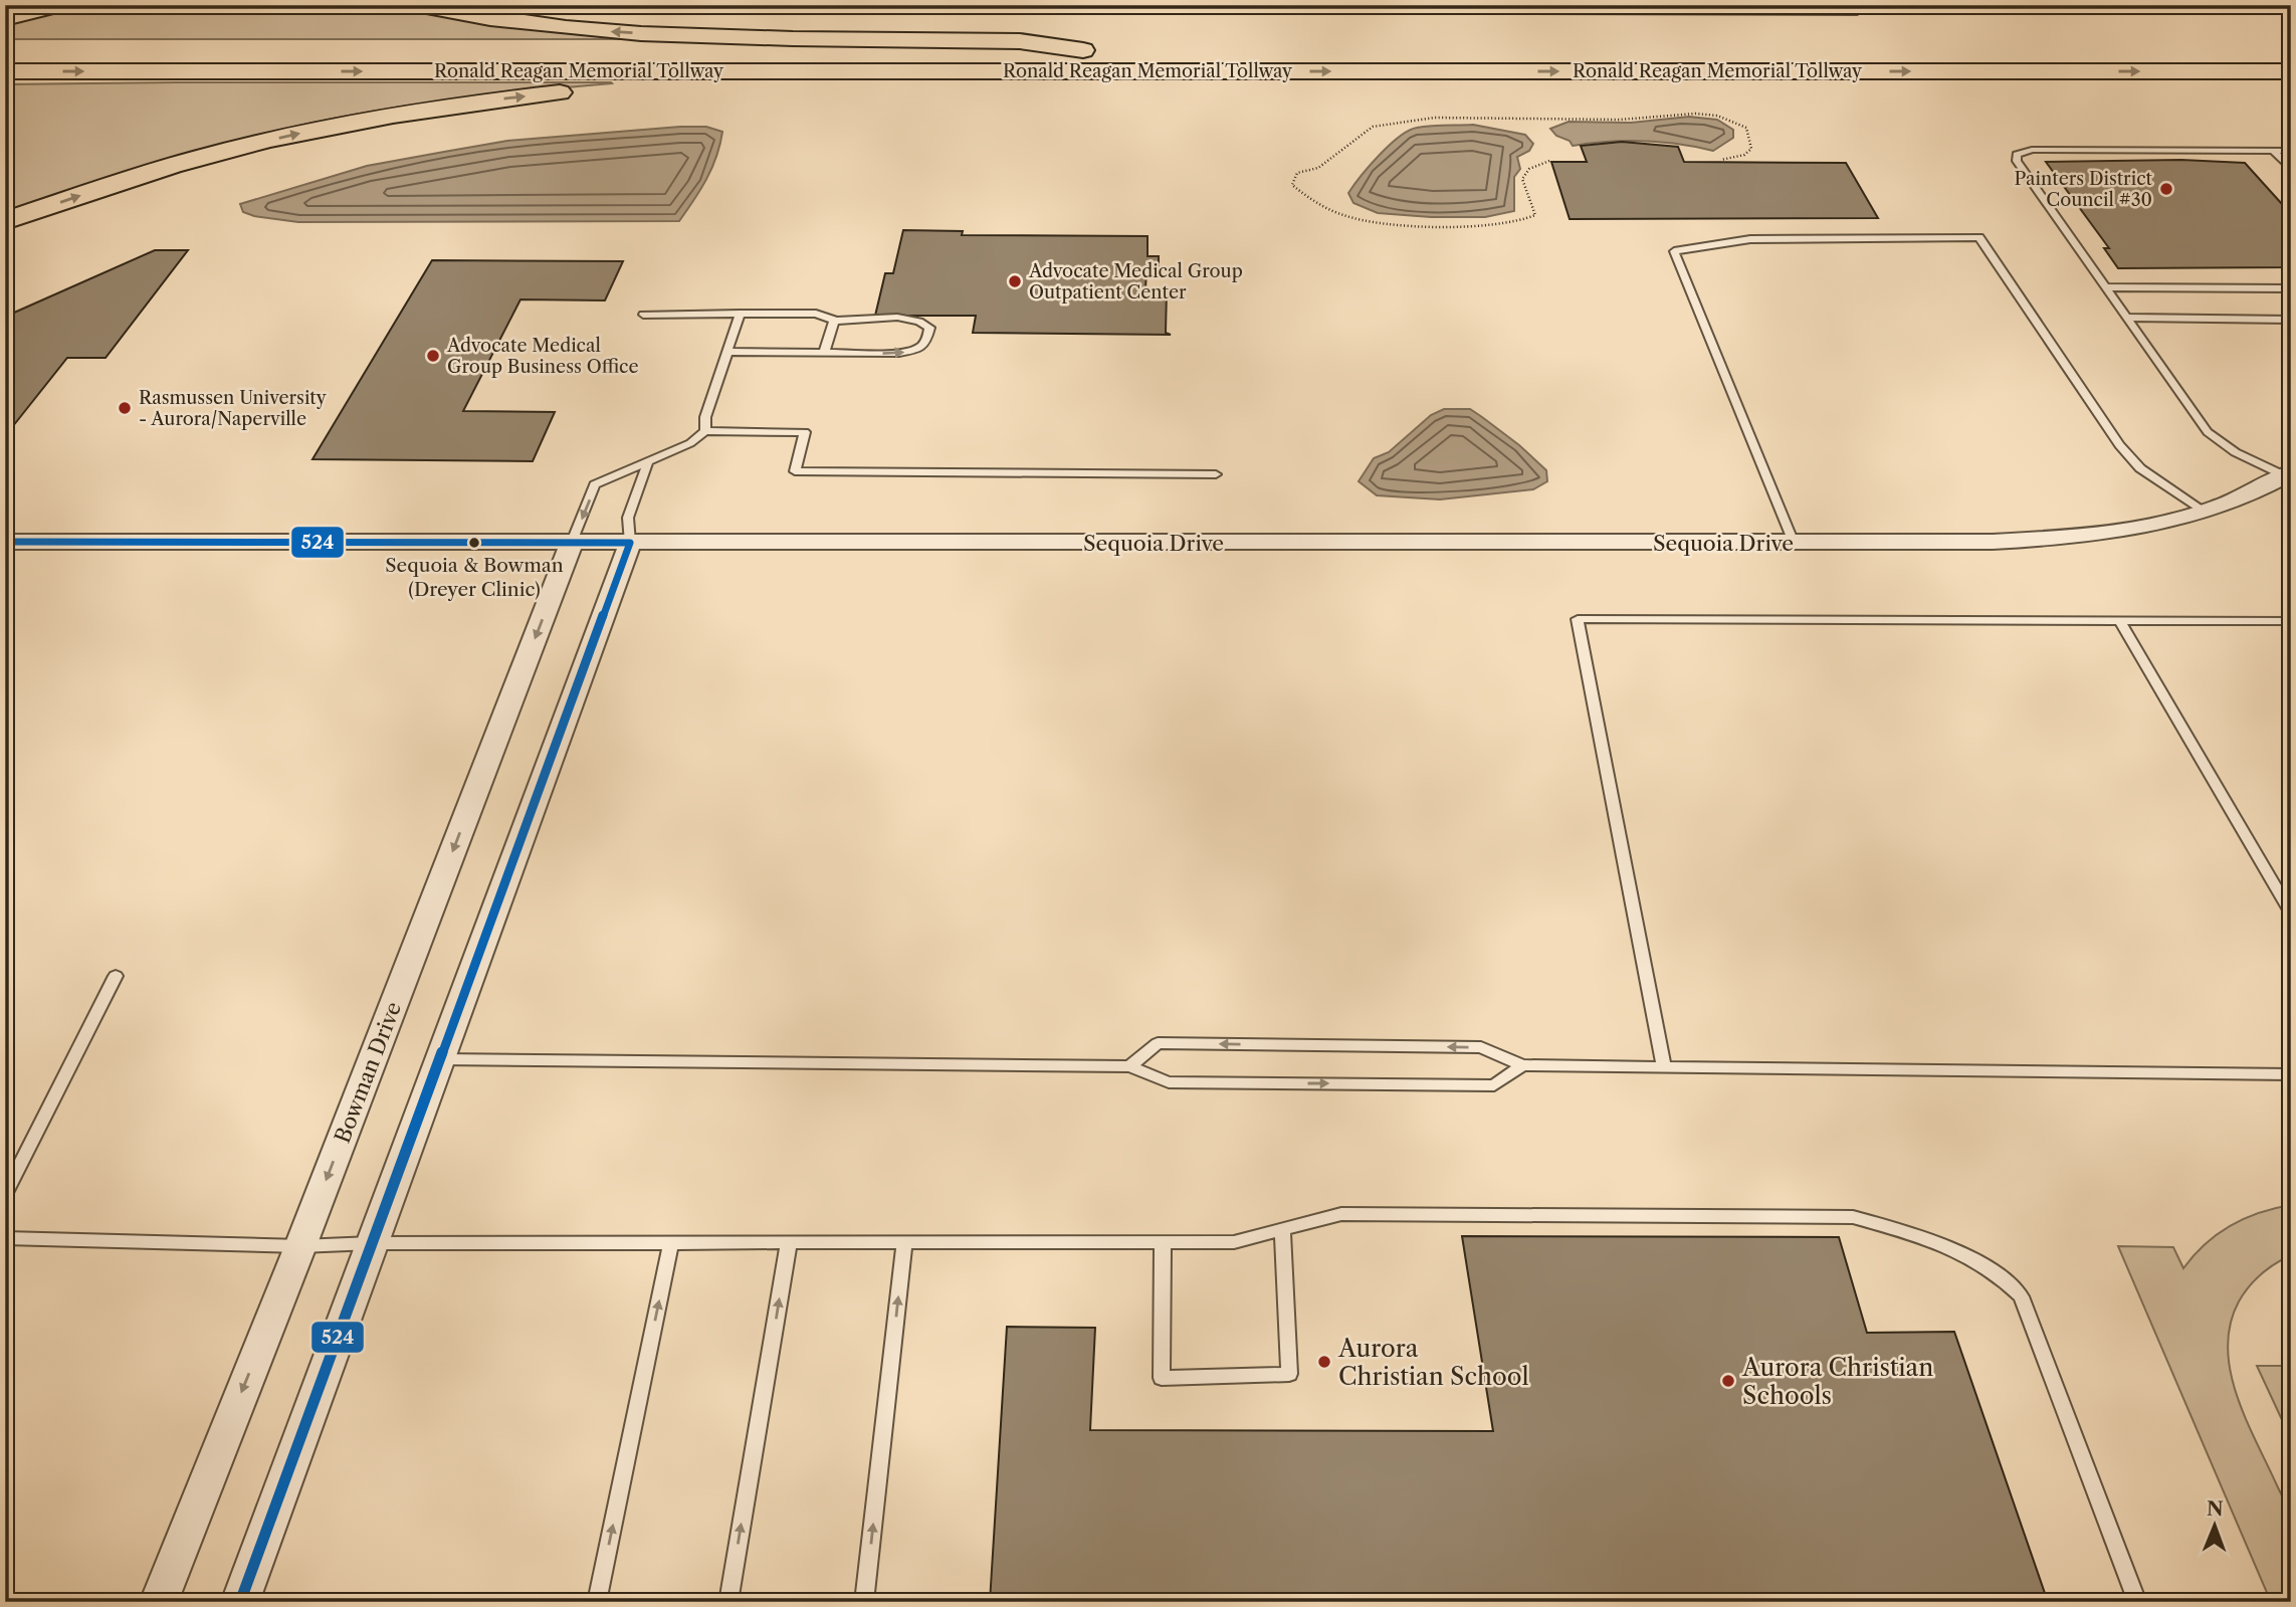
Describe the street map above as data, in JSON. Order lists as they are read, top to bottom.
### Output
{
  "streets": {
    "highway": ["Ronald Reagan Memorial Tollway"],
    "street": ["Sequoia Drive", "Bowman Drive"]
  },
  "crossings": [
    ["Sequoia Drive", "Bowman Drive"]
  ],
  "places": [
    "Painters District Council #30",
    "Advocate Medical Group Outpatient Center",
    "Advocate Medical Group Business Office",
    "Rasmussen University - Aurora/Naperville",
    "Sequoia & Bowman (Dreyer Clinic)",
    "Aurora Christian School",
    "Aurora Christian Schools"
  ],
  "lines": ["transit line 524"],
  "north": "top"
}
